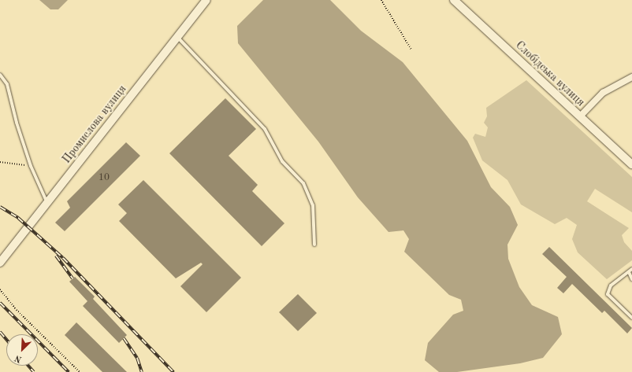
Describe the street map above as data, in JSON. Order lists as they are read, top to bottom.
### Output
{
  "streets": {
    "street": ["Слобідська вулиця", "Промислова вулиця"]
  },
  "house_numbers": ["10"],
  "north": "bottom left"
}
